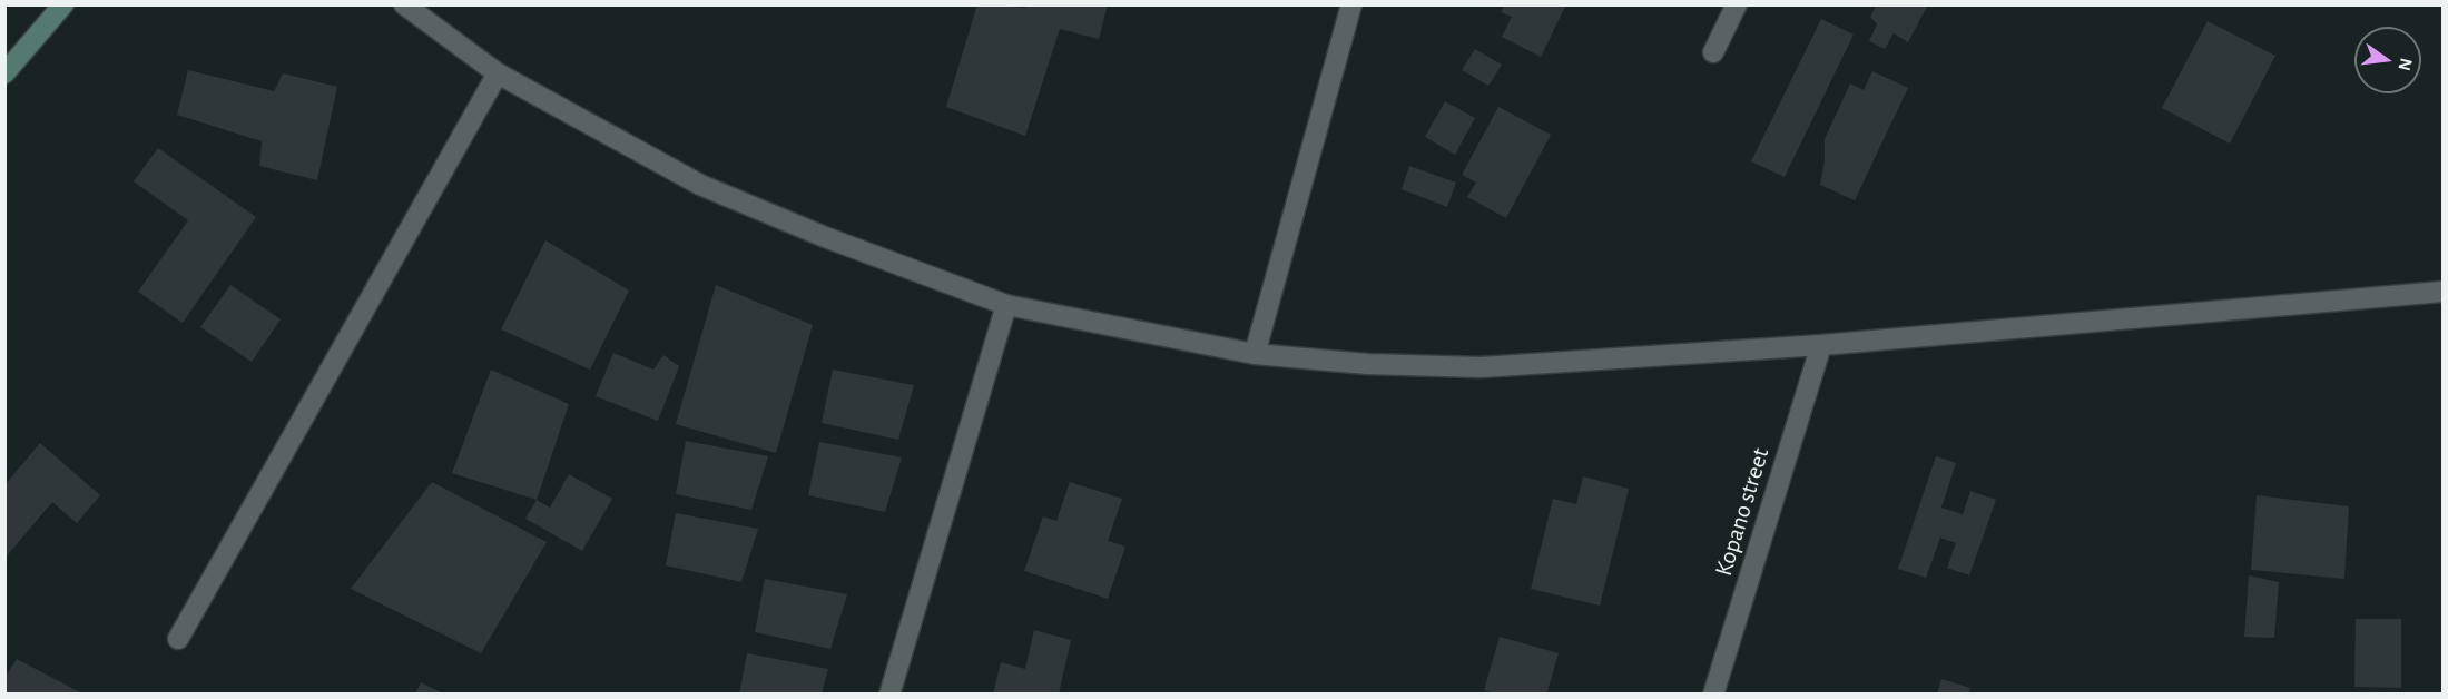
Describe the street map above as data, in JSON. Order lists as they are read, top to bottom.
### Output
{
  "streets": {
    "street": ["Kopano street"]
  },
  "north": "right"
}
